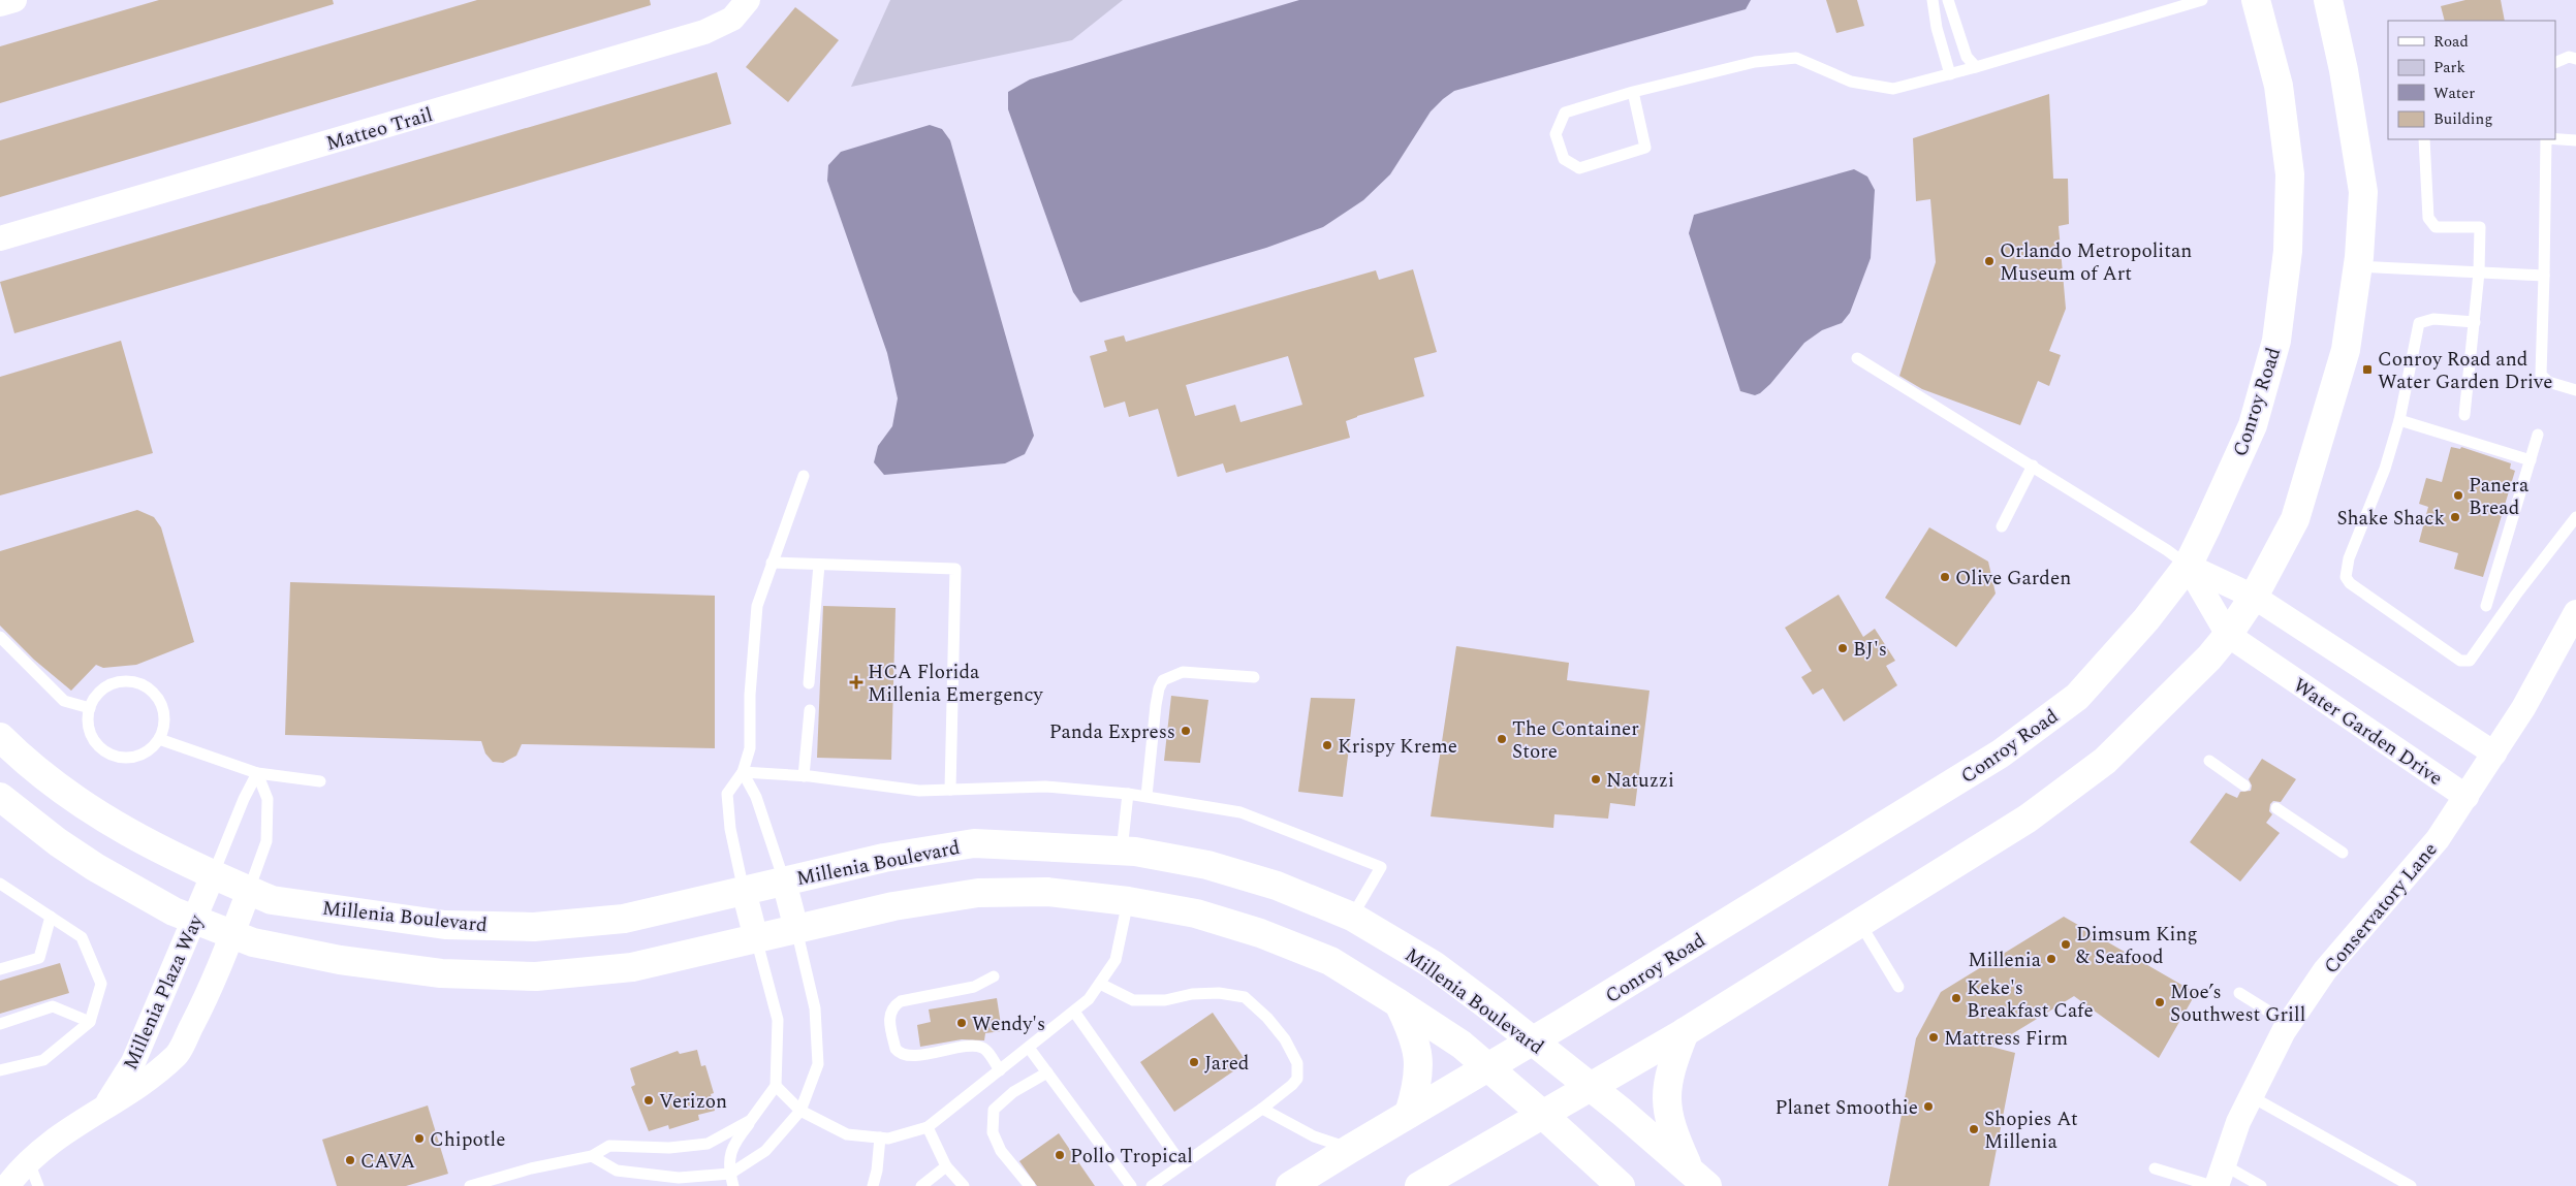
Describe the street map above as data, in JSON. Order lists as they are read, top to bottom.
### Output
{
  "streets": {
    "street": [
      "Matteo Trail",
      "Conroy Road",
      "Water Garden Drive",
      "Millenia Boulevard",
      "Conservatory Lane",
      "Millenia Plaza Way"
    ]
  },
  "crossings": [
    ["Conroy Road", "Millenia Boulevard"],
    ["Water Garden Drive", "Conservatory Lane"],
    ["Millenia Boulevard", "Millenia Plaza Way"]
  ],
  "places": {
    "other": [
      "Orlando Metropolitan Museum of Art",
      "Panera Bread",
      "Shake Shack",
      "Olive Garden",
      "BJ's",
      "Panda Express",
      "The Container Store",
      "Krispy Kreme",
      "Natuzzi",
      "Dimsum King & Seafood",
      "Millenia",
      "Keke's Breakfast Cafe",
      "Moe’s Southwest Grill",
      "Wendy's",
      "Mattress Firm",
      "Jared",
      "Verizon",
      "Planet Smoothie",
      "Shopies At Millenia",
      "Chipotle",
      "Pollo Tropical",
      "CAVA"
    ],
    "transit": ["Conroy Road and Water Garden Drive"],
    "health": ["HCA Florida Millenia Emergency"]
  },
  "legend": [
    "Road",
    "Park",
    "Water",
    "Building"
  ]
}
